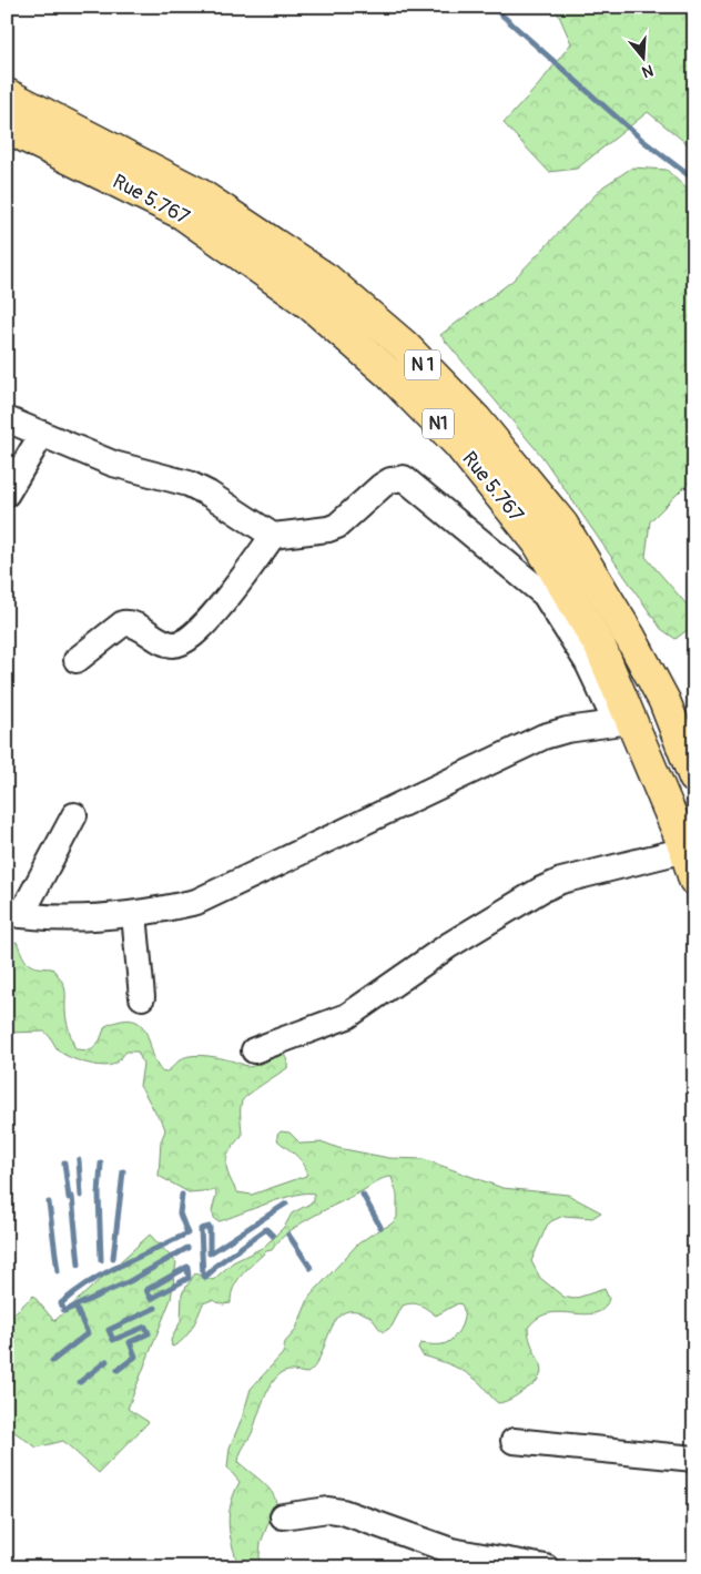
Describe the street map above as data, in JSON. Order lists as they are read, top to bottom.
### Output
{
  "streets": {
    "highway": ["Rue 5.767", "N 1", "N1"]
  },
  "north": "bottom"
}
